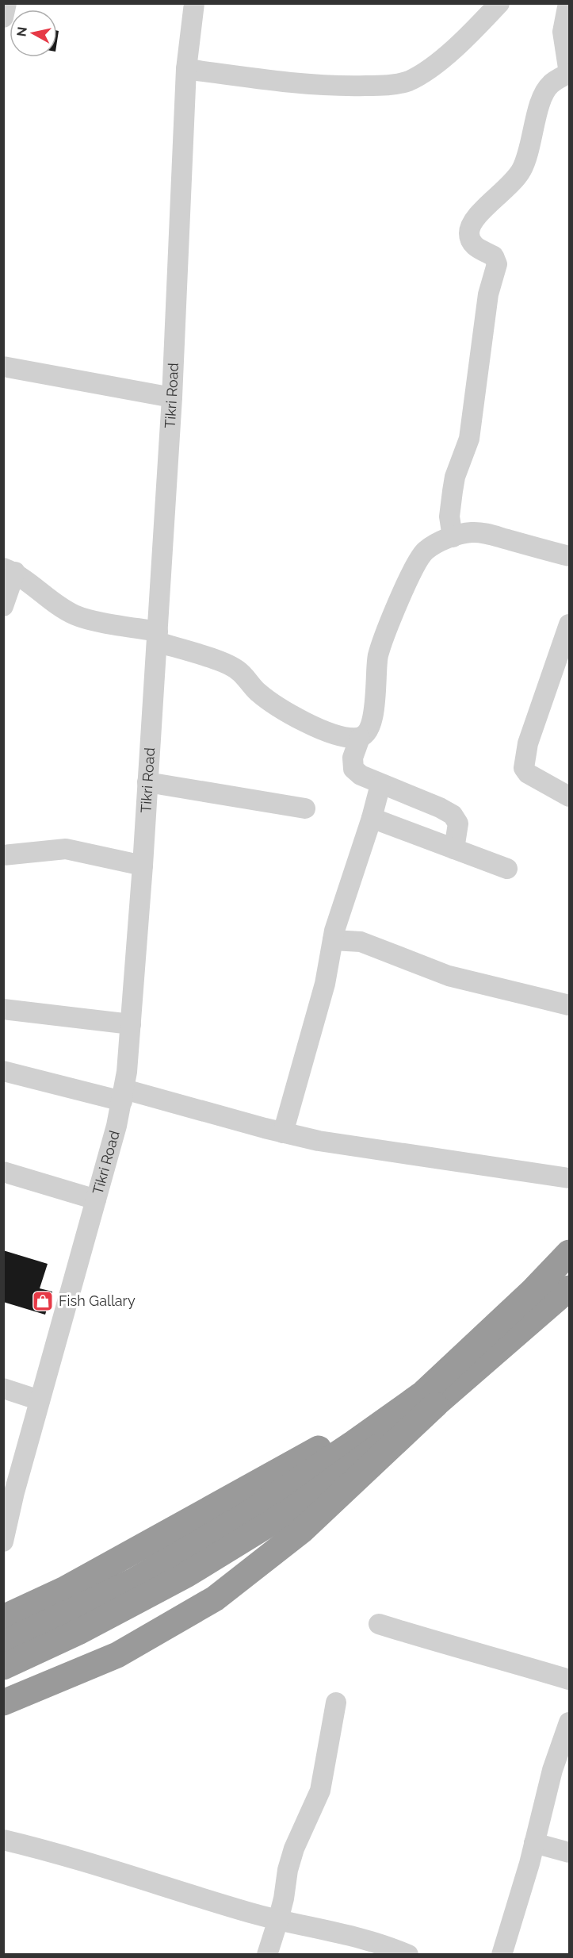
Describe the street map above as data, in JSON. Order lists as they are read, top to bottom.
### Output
{
  "streets": {
    "street": ["Tikri Road"]
  },
  "places": {
    "shop": ["Fish Gallary"]
  },
  "north": "left"
}
